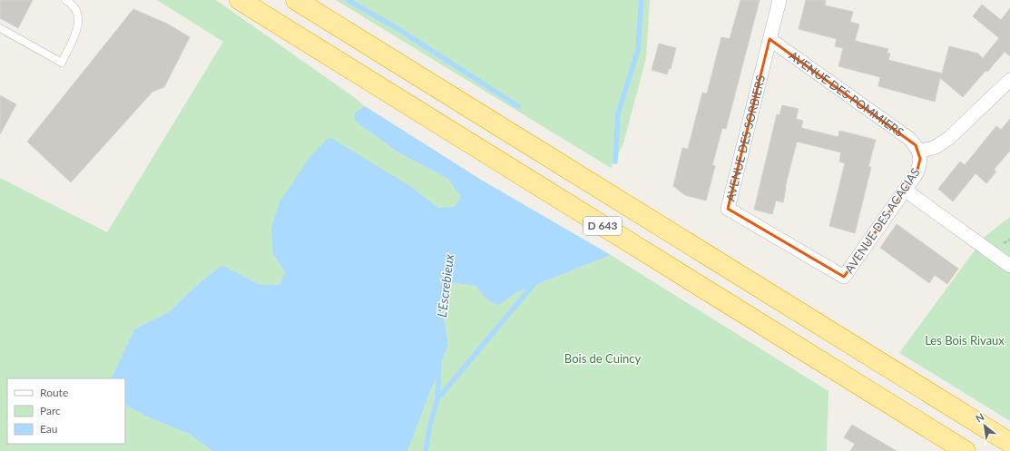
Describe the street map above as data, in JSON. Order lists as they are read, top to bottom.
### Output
{
  "streets": {
    "highway": ["D 643"],
    "street": ["AVENUE DES POMMIERS", "AVENUE DES SORBIERS", "AVENUE DES ACACIAS"]
  },
  "crossings": [
    ["AVENUE DES POMMIERS", "AVENUE DES SORBIERS"],
    ["AVENUE DES POMMIERS", "AVENUE DES ACACIAS"],
    ["AVENUE DES SORBIERS", "AVENUE DES ACACIAS"]
  ],
  "water": ["L'Escrebieux"],
  "parks": ["Les Bois Rivaux", "Bois de Cuincy"],
  "legend": ["Route", "Parc", "Eau"],
  "north": "top left"
}
